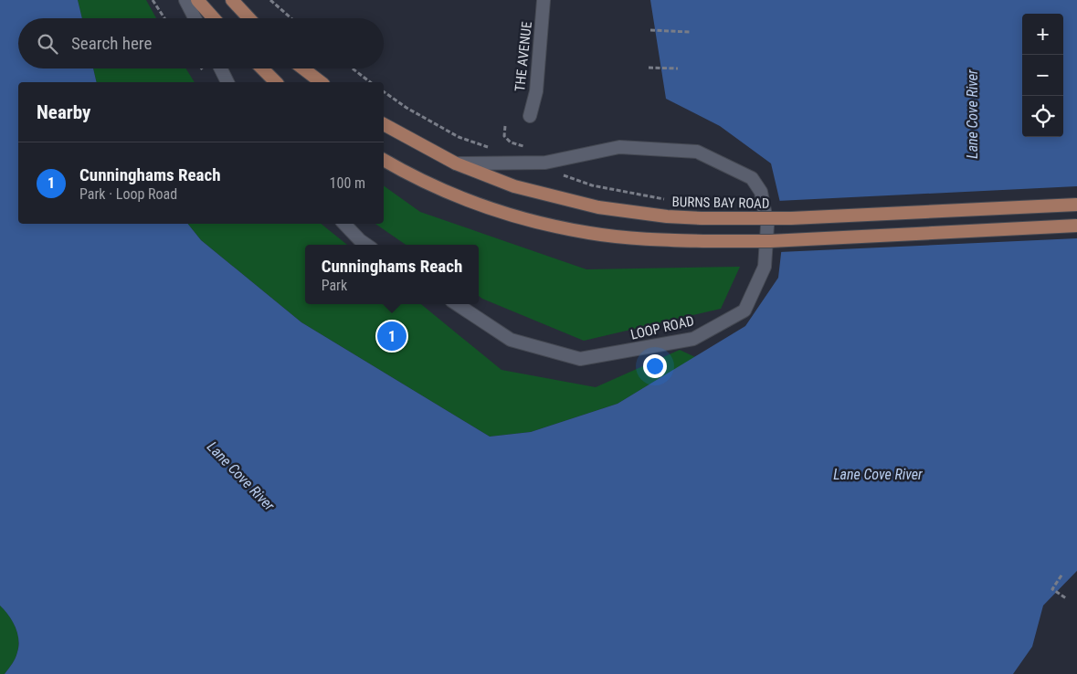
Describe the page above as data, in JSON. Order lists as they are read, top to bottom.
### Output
{
  "streets": {
    "main road": ["BURNS BAY ROAD"],
    "street": ["THE AVENUE", "LOOP ROAD"]
  },
  "crossings": [
    ["BURNS BAY ROAD", "LOOP ROAD"]
  ],
  "water": ["Lane Cove River"],
  "page": {
    "map_buttons": ["+", "−"],
    "search": "Search here",
    "heading": "Nearby",
    "list": [
      {
        "mark": "1",
        "name": "Cunninghams Reach",
        "note": "Park · Loop Road",
        "value": "100 m"
      }
    ],
    "popup": ["Cunninghams Reach", "Park"],
    "pins": "1"
  }
}
